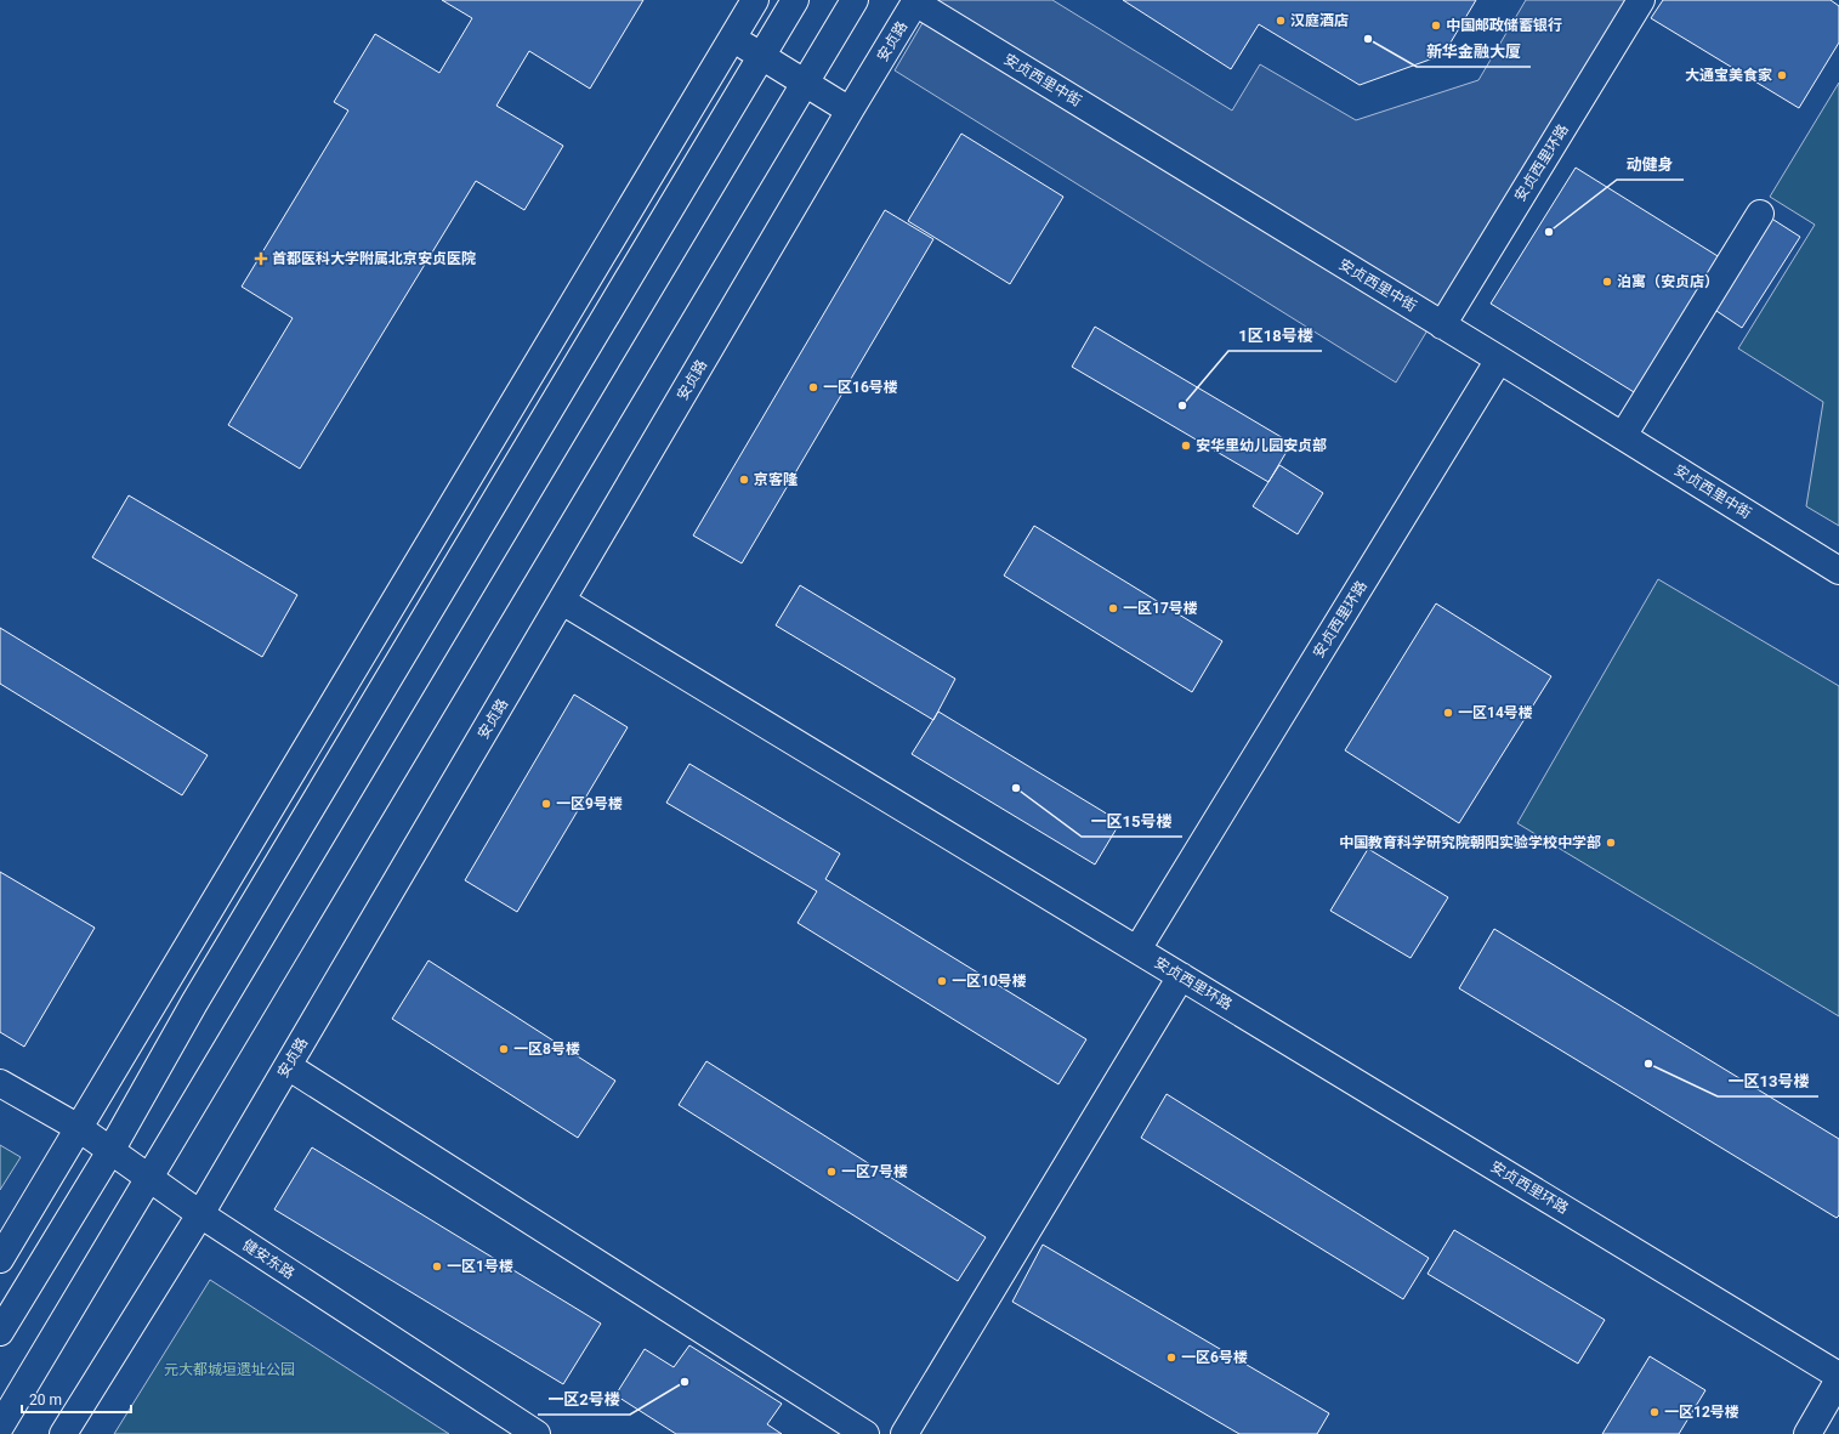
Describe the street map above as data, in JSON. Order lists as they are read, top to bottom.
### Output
{
  "streets": {
    "street": [
      "安贞路",
      "安贞西里中街",
      "安贞西里环路",
      "健安东路"
    ]
  },
  "crossings": [
    ["安贞路", "安贞西里中街"],
    ["安贞路", "健安东路"],
    ["安贞西里中街", "安贞西里环路"]
  ],
  "parks": ["元大都城垣遗址公园"],
  "places": {
    "other": [
      "汉庭酒店",
      "中国邮政储蓄银行",
      "新华金融大厦",
      "大通宝美食家",
      "动健身",
      "泊寓（安贞店）",
      "一区16号楼",
      "1区18号楼",
      "安华里幼儿园安贞部",
      "京客隆",
      "一区17号楼",
      "一区14号楼",
      "一区15号楼",
      "一区9号楼",
      "中国教育科学研究院朝阳实验学校中学部",
      "一区10号楼",
      "一区8号楼",
      "一区13号楼",
      "一区7号楼",
      "一区1号楼",
      "一区6号楼",
      "一区2号楼",
      "一区12号楼"
    ],
    "health": ["首都医科大学附属北京安贞医院"]
  },
  "scale_bar": "20 m"
}
